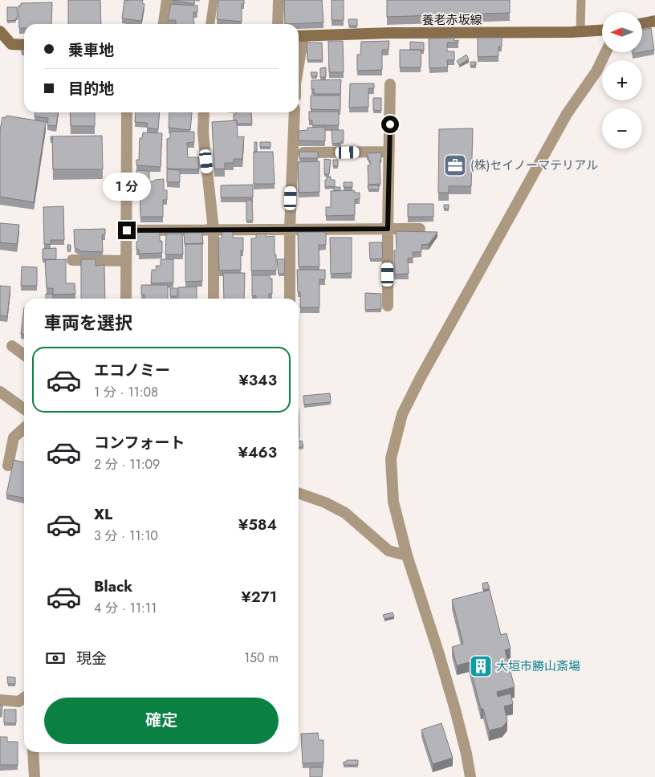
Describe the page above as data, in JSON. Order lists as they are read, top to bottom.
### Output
{
  "streets": {
    "main road": ["養老赤坂線"]
  },
  "places": {
    "office": ["(株)セイノーマテリアル"],
    "building": ["大垣市勝山斎場"]
  },
  "north": "left",
  "page": {
    "map_buttons": ["+", "−"],
    "banner": ["乗車地", "目的地"],
    "bubble": "1 分",
    "heading": "車両を選択",
    "list": [
      {
        "name": "エコノミー",
        "note": "1 分 · 11:08",
        "value": "¥343"
      },
      {
        "name": "コンフォート",
        "note": "2 分 · 11:09",
        "value": "¥463"
      },
      {
        "name": "XL",
        "note": "3 分 · 11:10",
        "value": "¥584"
      },
      {
        "name": "Black",
        "note": "4 分 · 11:11",
        "value": "¥271"
      }
    ],
    "pay": ["現金", "150 m"],
    "buttons": "確定"
  }
}
